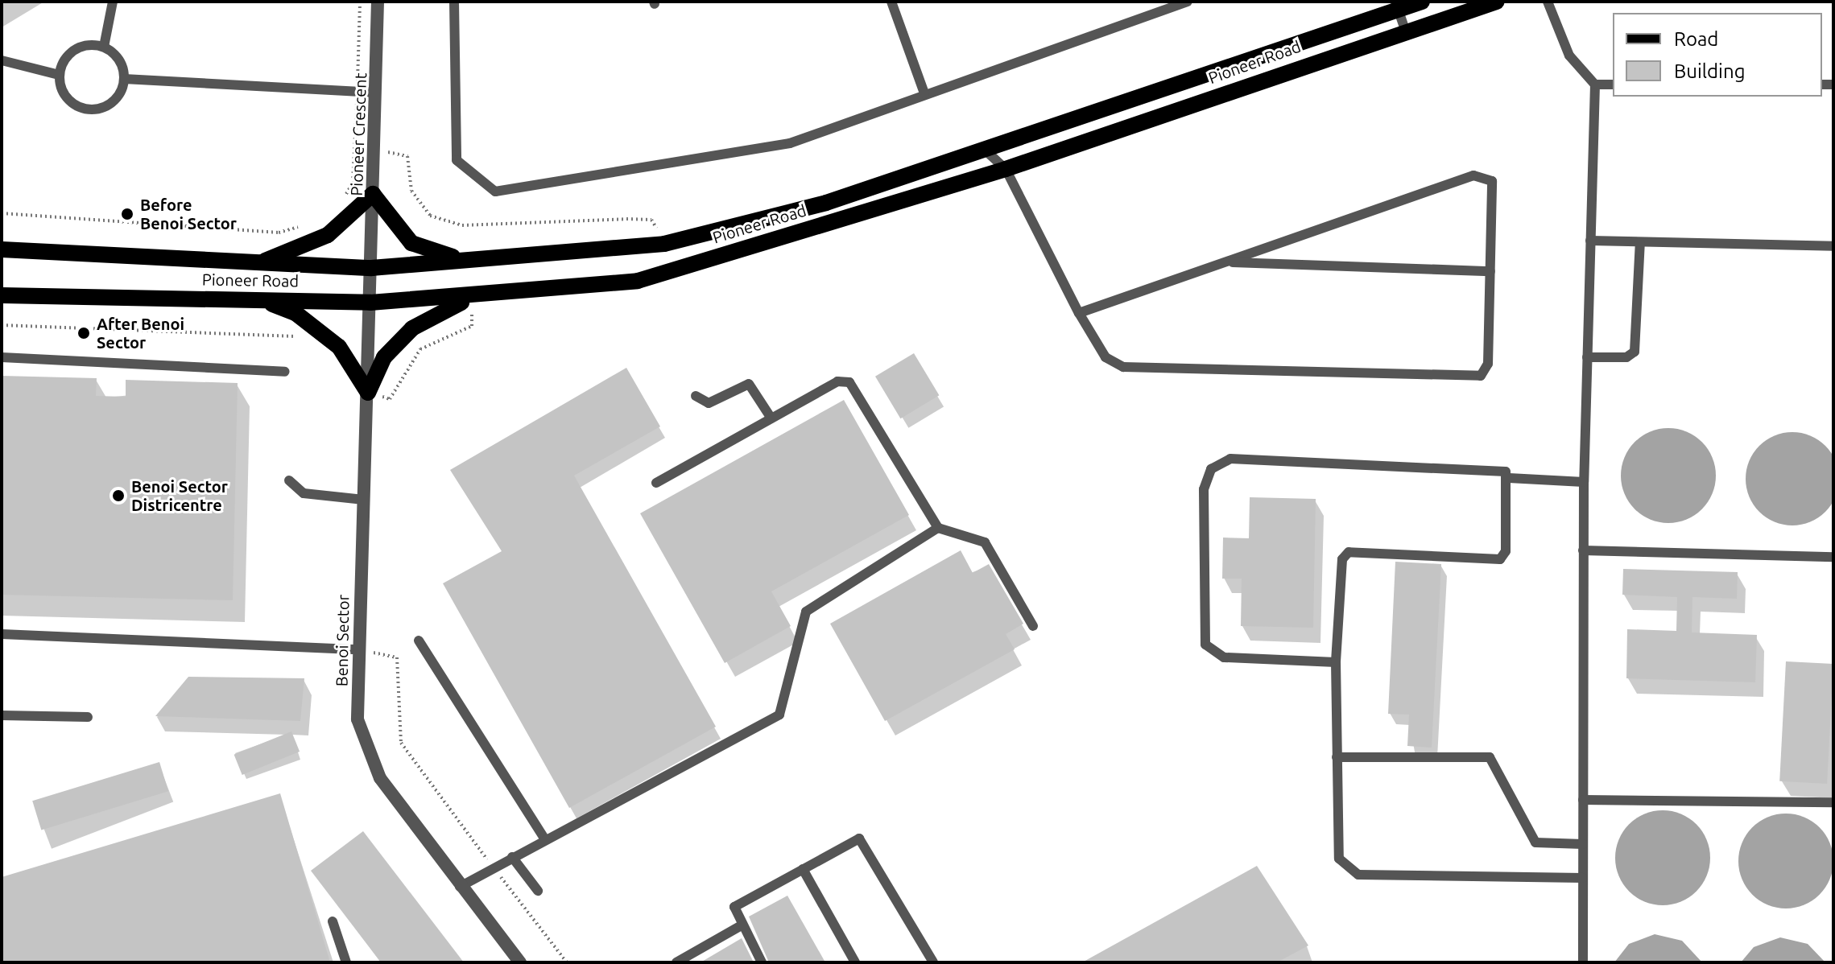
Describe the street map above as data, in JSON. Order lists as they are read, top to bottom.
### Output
{
  "streets": {
    "main road": ["Pioneer Road"],
    "street": ["Pioneer Crescent", "Benoi Sector"]
  },
  "crossings": [
    ["Pioneer Road", "Pioneer Crescent"],
    ["Pioneer Road", "Benoi Sector"],
    ["Pioneer Crescent", "Benoi Sector"]
  ],
  "places": ["Before Benoi Sector", "After Benoi Sector", "Benoi Sector Districentre"],
  "legend": ["Road", "Building"]
}
